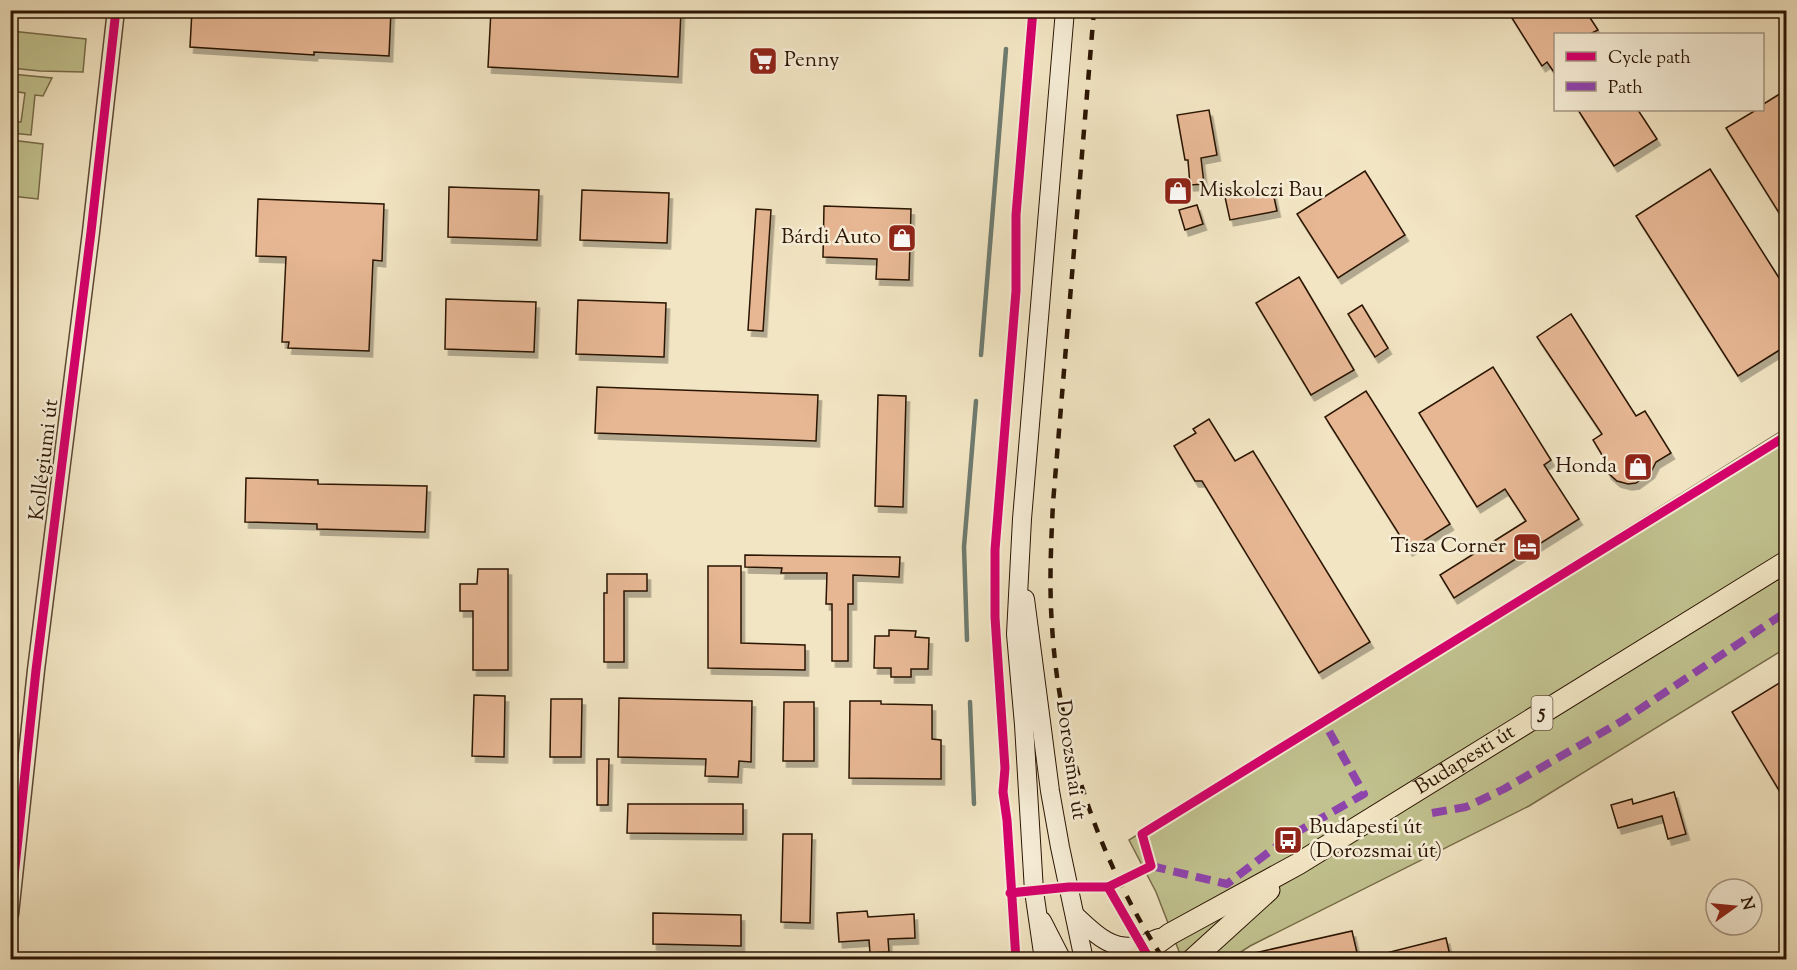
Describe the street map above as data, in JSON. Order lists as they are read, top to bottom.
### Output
{
  "streets": {
    "main road": ["5", "Dorozsmai út", "Budapesti út"],
    "street": ["Kollégiumi út"]
  },
  "places": {
    "supermarket": ["Penny"],
    "shop": ["Miskolczi Bau", "Bárdi Auto", "Honda"],
    "hotel": ["Tisza Corner"],
    "bus stop": ["Budapesti út (Dorozsmai út)"]
  },
  "legend": ["Cycle path", "Path"],
  "north": "right"
}
